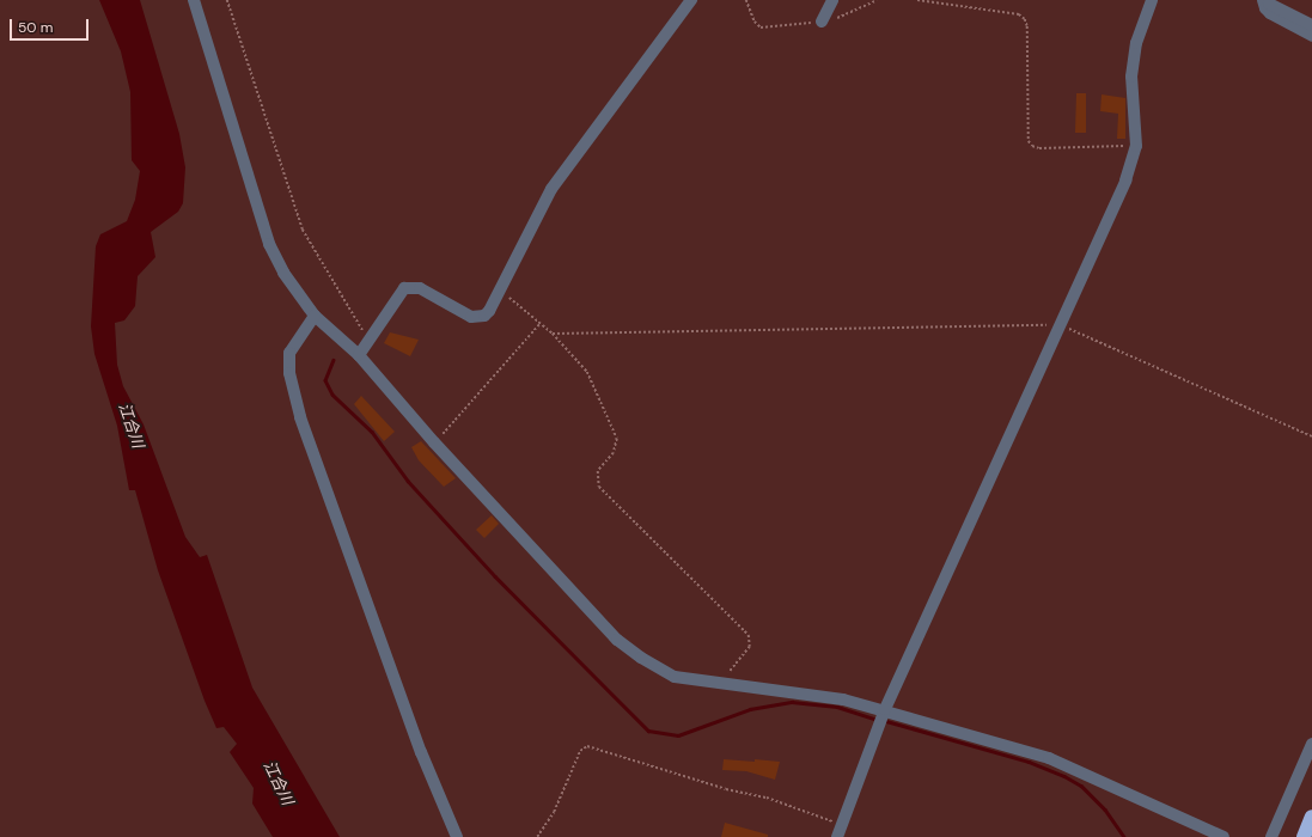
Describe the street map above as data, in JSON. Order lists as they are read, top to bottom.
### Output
{
  "water": ["江合川"],
  "scale_bar": "50 m"
}
